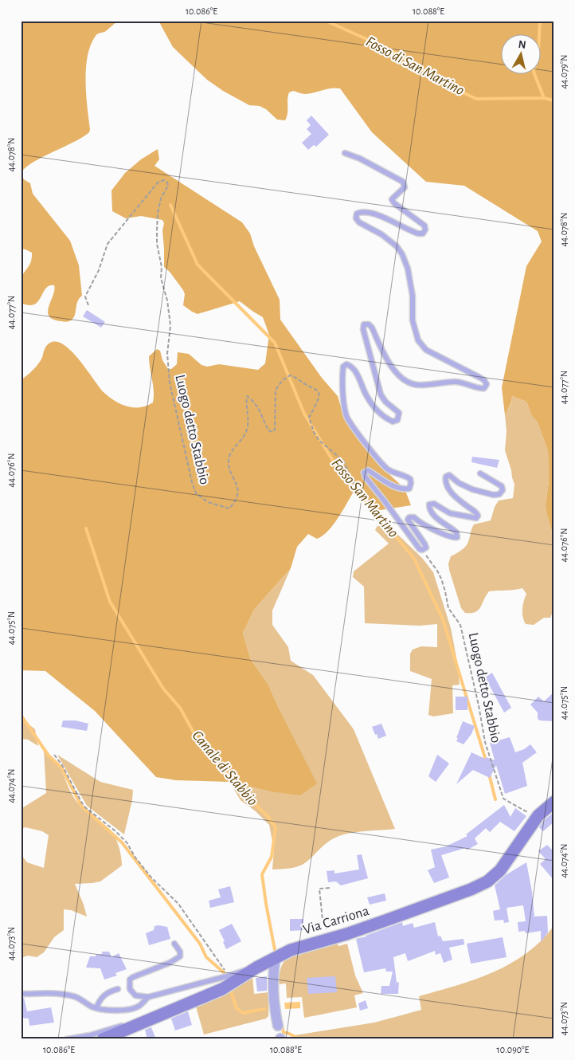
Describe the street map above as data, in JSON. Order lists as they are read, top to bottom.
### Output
{
  "streets": {
    "main road": ["Via Carriona"],
    "path": ["Luogo detto Stabbio"]
  },
  "crossings": [
    ["Luogo detto Stabbio", "Via Carriona"]
  ],
  "water": ["Fosso di San Martino", "Fosso San Martino", "Canale di Stabbio"],
  "north": "top",
  "coordinates": [
    "10.086°E",
    "10.088°E",
    "44.079°N",
    "44.078°N",
    "44.077°N",
    "44.076°N",
    "44.075°N",
    "44.074°N",
    "44.073°N",
    "10.090°E"
  ]
}
